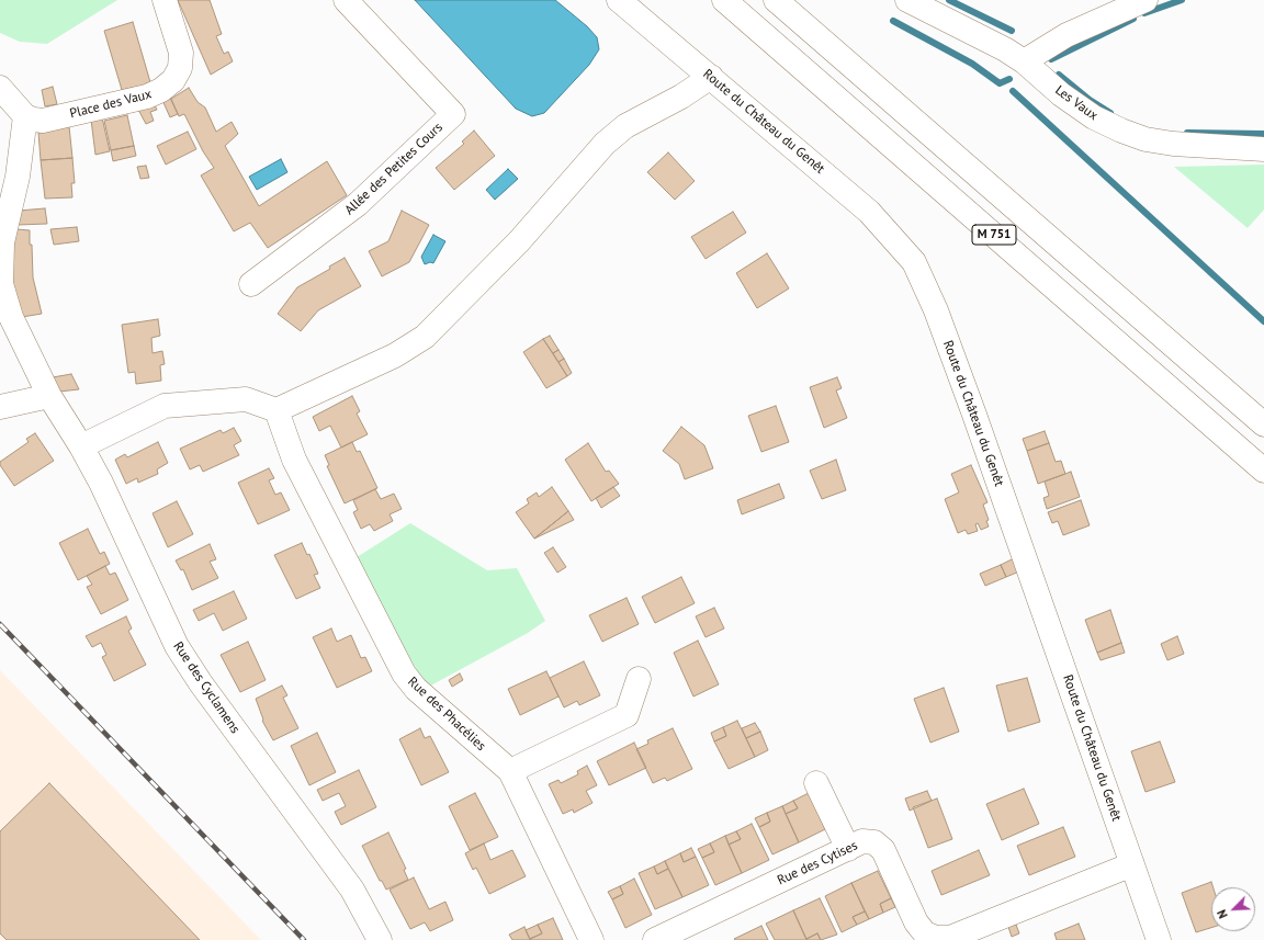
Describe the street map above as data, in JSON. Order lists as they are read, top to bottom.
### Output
{
  "streets": {
    "main road": [
      "Les Vaux",
      "Place des Vaux",
      "Route du Château du Genêt",
      "Allée des Petites Cours",
      "M 751",
      "Rue des Cyclamens",
      "Rue des Phacélies",
      "Rue des Cytises"
    ]
  },
  "crossings": [
    ["Place des Vaux", "Rue des Cyclamens"],
    ["Route du Château du Genêt", "Rue des Cytises"]
  ],
  "north": "bottom left"
}
